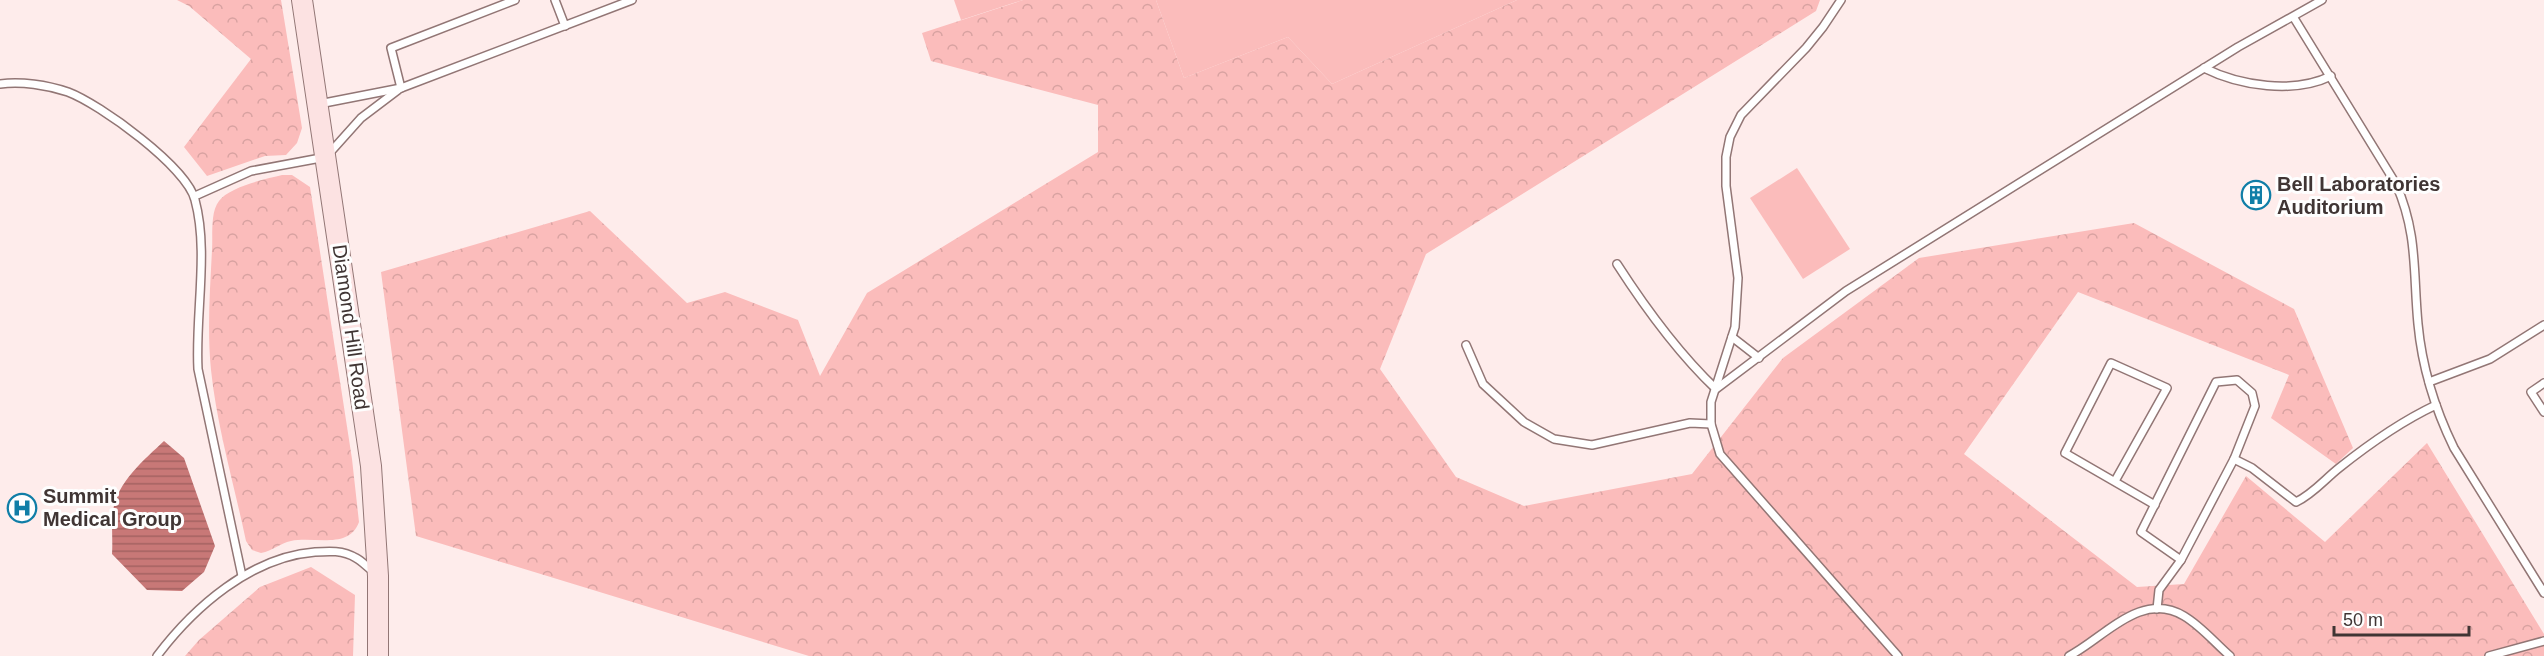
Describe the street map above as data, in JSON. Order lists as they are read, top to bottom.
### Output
{
  "streets": {
    "main road": ["Diamond Hill Road"]
  },
  "places": {
    "building": ["Bell Laboratories Auditorium"],
    "hospital": ["Summit Medical Group"]
  },
  "scale_bar": "50 m"
}
